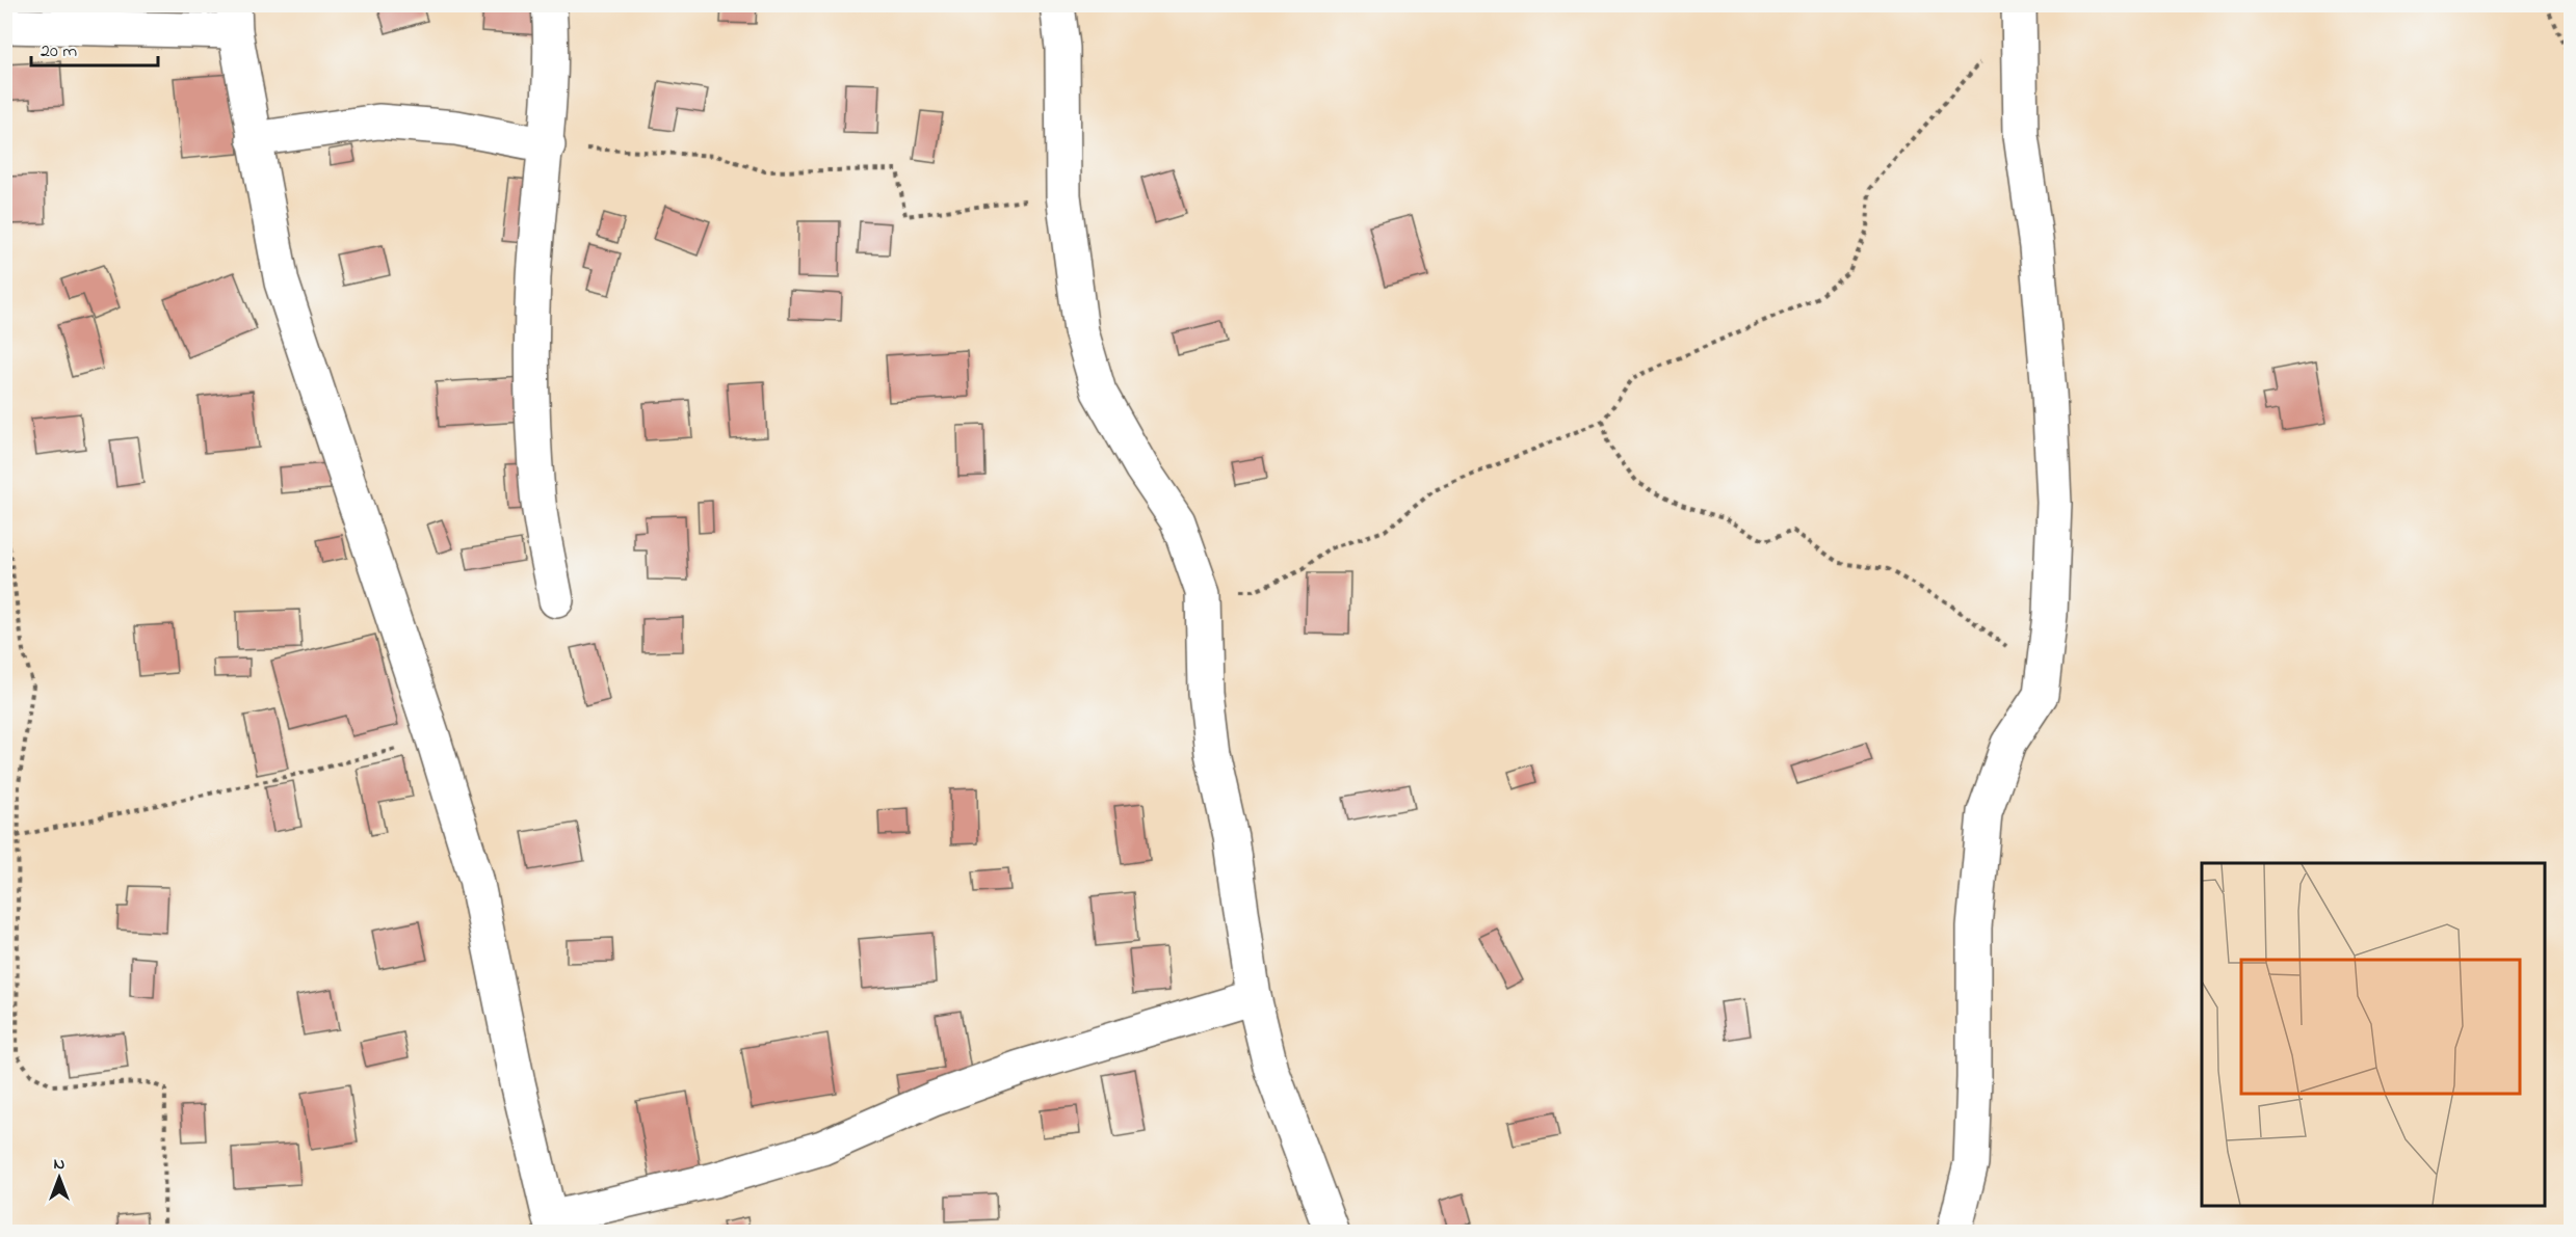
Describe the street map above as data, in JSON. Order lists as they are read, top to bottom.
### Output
{
  "scale_bar": "20 m",
  "north": "top"
}
